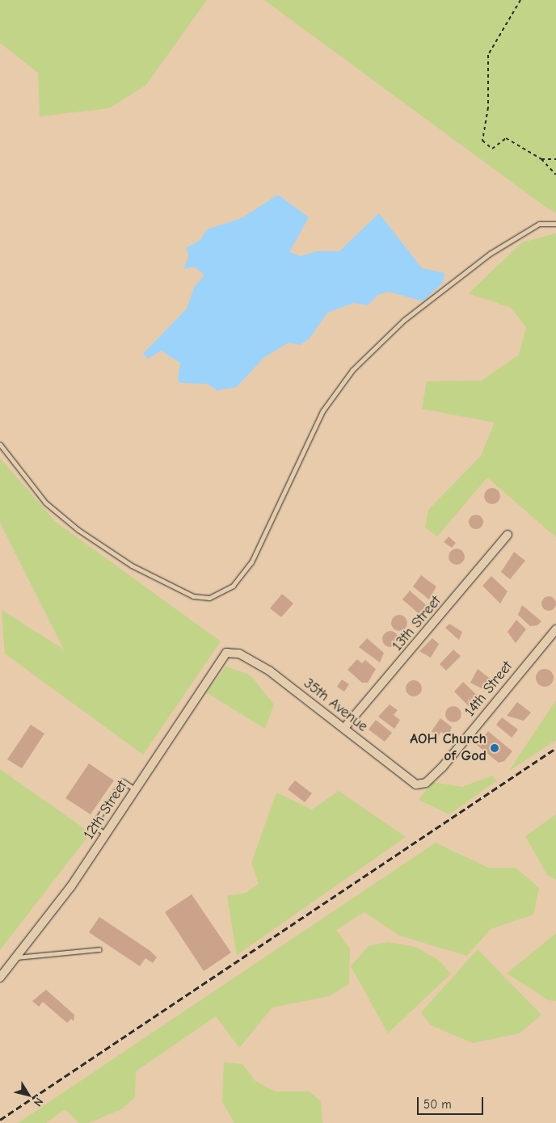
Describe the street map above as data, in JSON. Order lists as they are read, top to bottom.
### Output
{
  "streets": {
    "street": [
      "13th Street",
      "14th Street",
      "35th Avenue",
      "12th Street"
    ]
  },
  "crossings": [
    ["13th Street", "35th Avenue"],
    ["14th Street", "35th Avenue"],
    ["35th Avenue", "12th Street"]
  ],
  "places": ["AOH Church of God"],
  "scale_bar": "50 m",
  "north": "bottom right"
}
